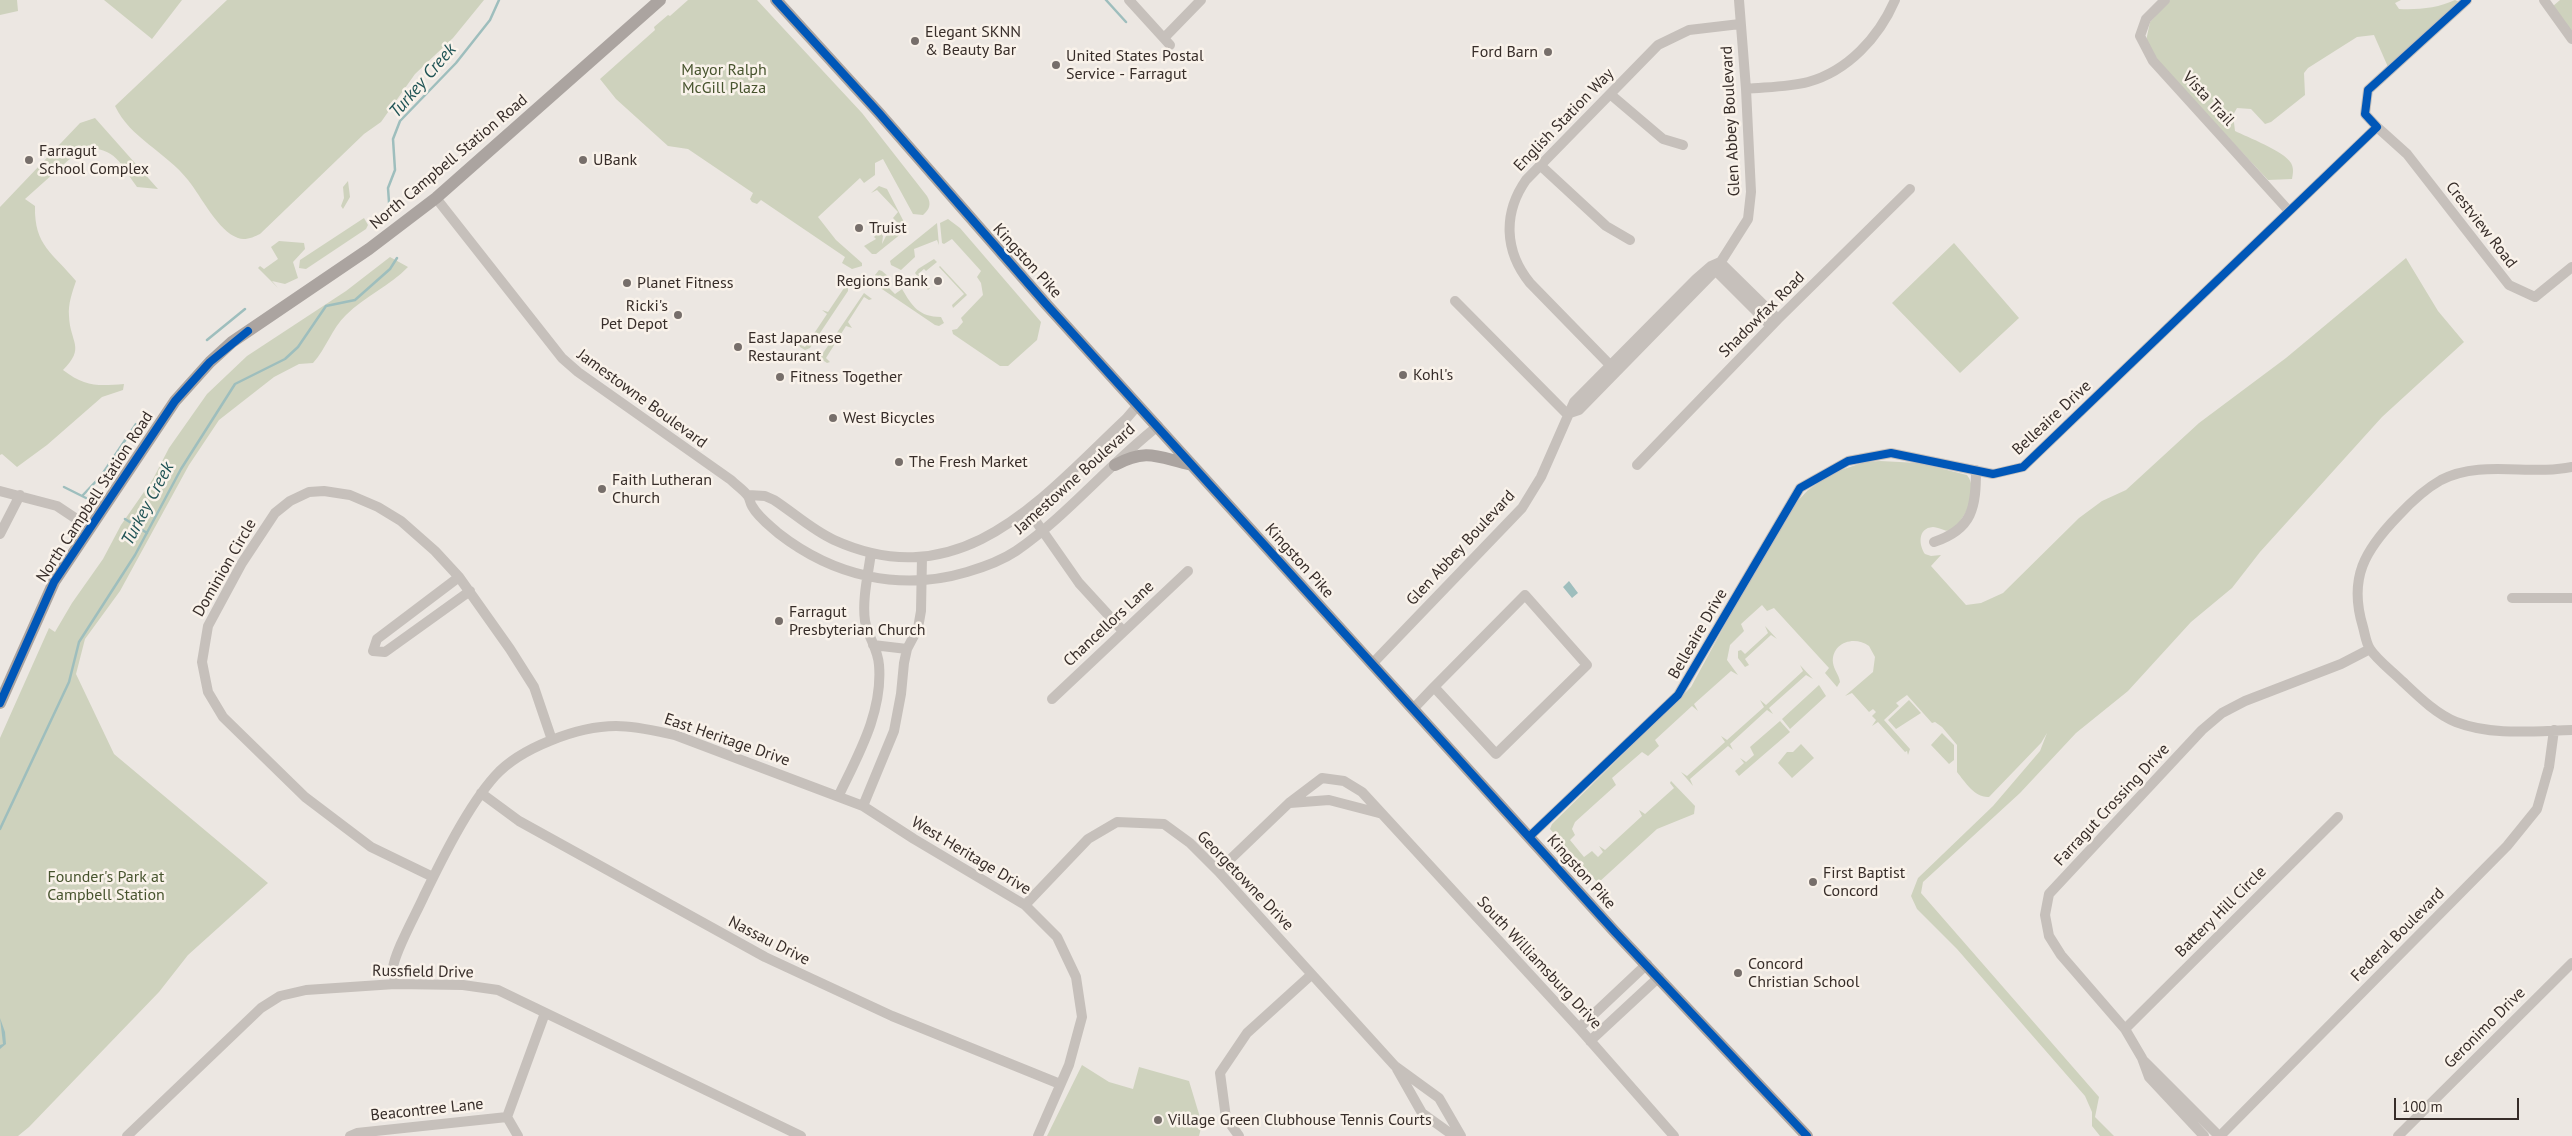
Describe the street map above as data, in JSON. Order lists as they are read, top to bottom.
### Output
{
  "streets": {
    "main road": ["North Campbell Station Road", "Kingston Pike"],
    "street": [
      "Vista Trail",
      "English Station Way",
      "Glen Abbey Boulevard",
      "Crestview Road",
      "Shadowfax Road",
      "Jamestowne Boulevard",
      "Belleaire Drive",
      "Dominion Circle",
      "Chancellors Lane",
      "East Heritage Drive",
      "Farragut Crossing Drive",
      "West Heritage Drive",
      "Georgetowne Drive",
      "Battery Hill Circle",
      "Federal Boulevard",
      "Nassau Drive",
      "South Williamsburg Drive",
      "Russfield Drive",
      "Geronimo Drive",
      "Beacontree Lane"
    ]
  },
  "crossings": [
    ["Vista Trail", "Belleaire Drive"],
    ["English Station Way", "Glen Abbey Boulevard"],
    ["Glen Abbey Boulevard", "Kingston Pike"],
    ["North Campbell Station Road", "Jamestowne Boulevard"],
    ["Crestview Road", "Belleaire Drive"],
    ["Kingston Pike", "Jamestowne Boulevard"],
    ["Kingston Pike", "Belleaire Drive"],
    ["Dominion Circle", "East Heritage Drive"],
    ["East Heritage Drive", "West Heritage Drive"],
    ["East Heritage Drive", "Nassau Drive"],
    ["East Heritage Drive", "Russfield Drive"],
    ["Farragut Crossing Drive", "Battery Hill Circle"],
    ["Farragut Crossing Drive", "Federal Boulevard"],
    ["West Heritage Drive", "Georgetowne Drive"],
    ["West Heritage Drive", "Nassau Drive"],
    ["Georgetowne Drive", "South Williamsburg Drive"]
  ],
  "water": ["Turkey Creek"],
  "parks": ["Mayor Ralph McGill Plaza", "Founder's Park at Campbell Station"],
  "places": [
    "Elegant SKNN & Beauty Bar",
    "Ford Barn",
    "United States Postal Service - Farragut",
    "Farragut School Complex",
    "UBank",
    "Truist",
    "Regions Bank",
    "Planet Fitness",
    "Ricki's Pet Depot",
    "East Japanese Restaurant",
    "Kohl's",
    "Fitness Together",
    "West Bicycles",
    "The Fresh Market",
    "Faith Lutheran Church",
    "Farragut Presbyterian Church",
    "First Baptist Concord",
    "Concord Christian School",
    "Village Green Clubhouse Tennis Courts"
  ],
  "scale_bar": "100 m"
}
